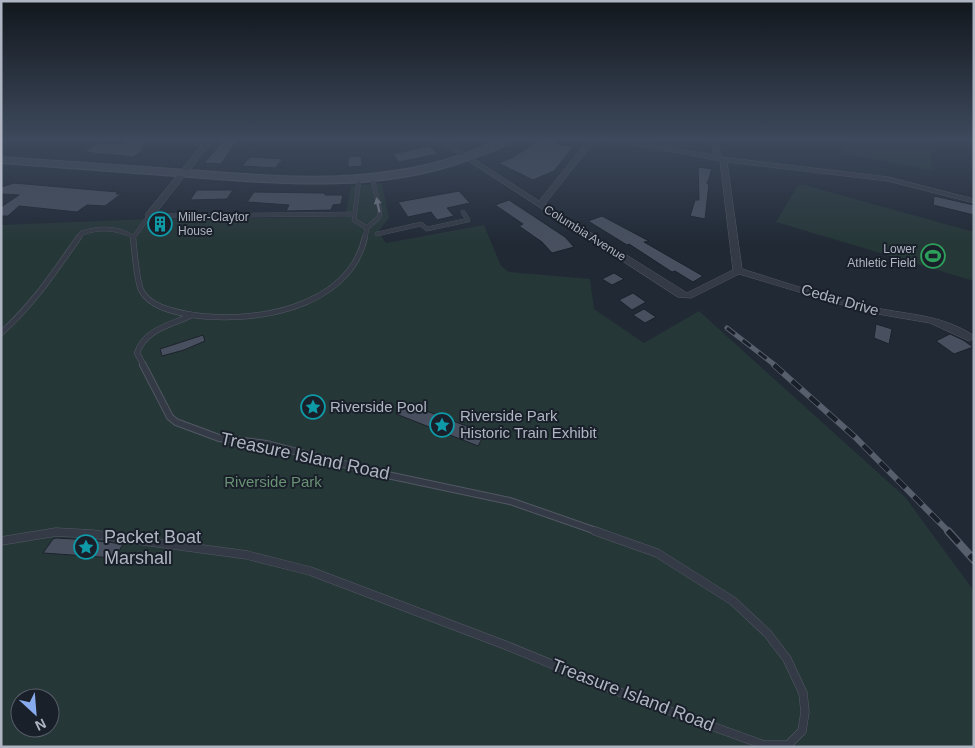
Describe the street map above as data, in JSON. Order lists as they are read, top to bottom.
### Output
{
  "streets": {
    "street": ["Columbia Avenue", "Cedar Drive"],
    "lane": ["Treasure Island Road"]
  },
  "crossings": [
    ["Columbia Avenue", "Cedar Drive"]
  ],
  "parks": ["Riverside Park"],
  "places": {
    "building": ["Miller-Claytor House"],
    "sports": ["Lower Athletic Field"],
    "place": ["Riverside Pool", "Riverside Park Historic Train Exhibit", "Packet Boat Marshall"]
  },
  "north": "bottom right"
}
